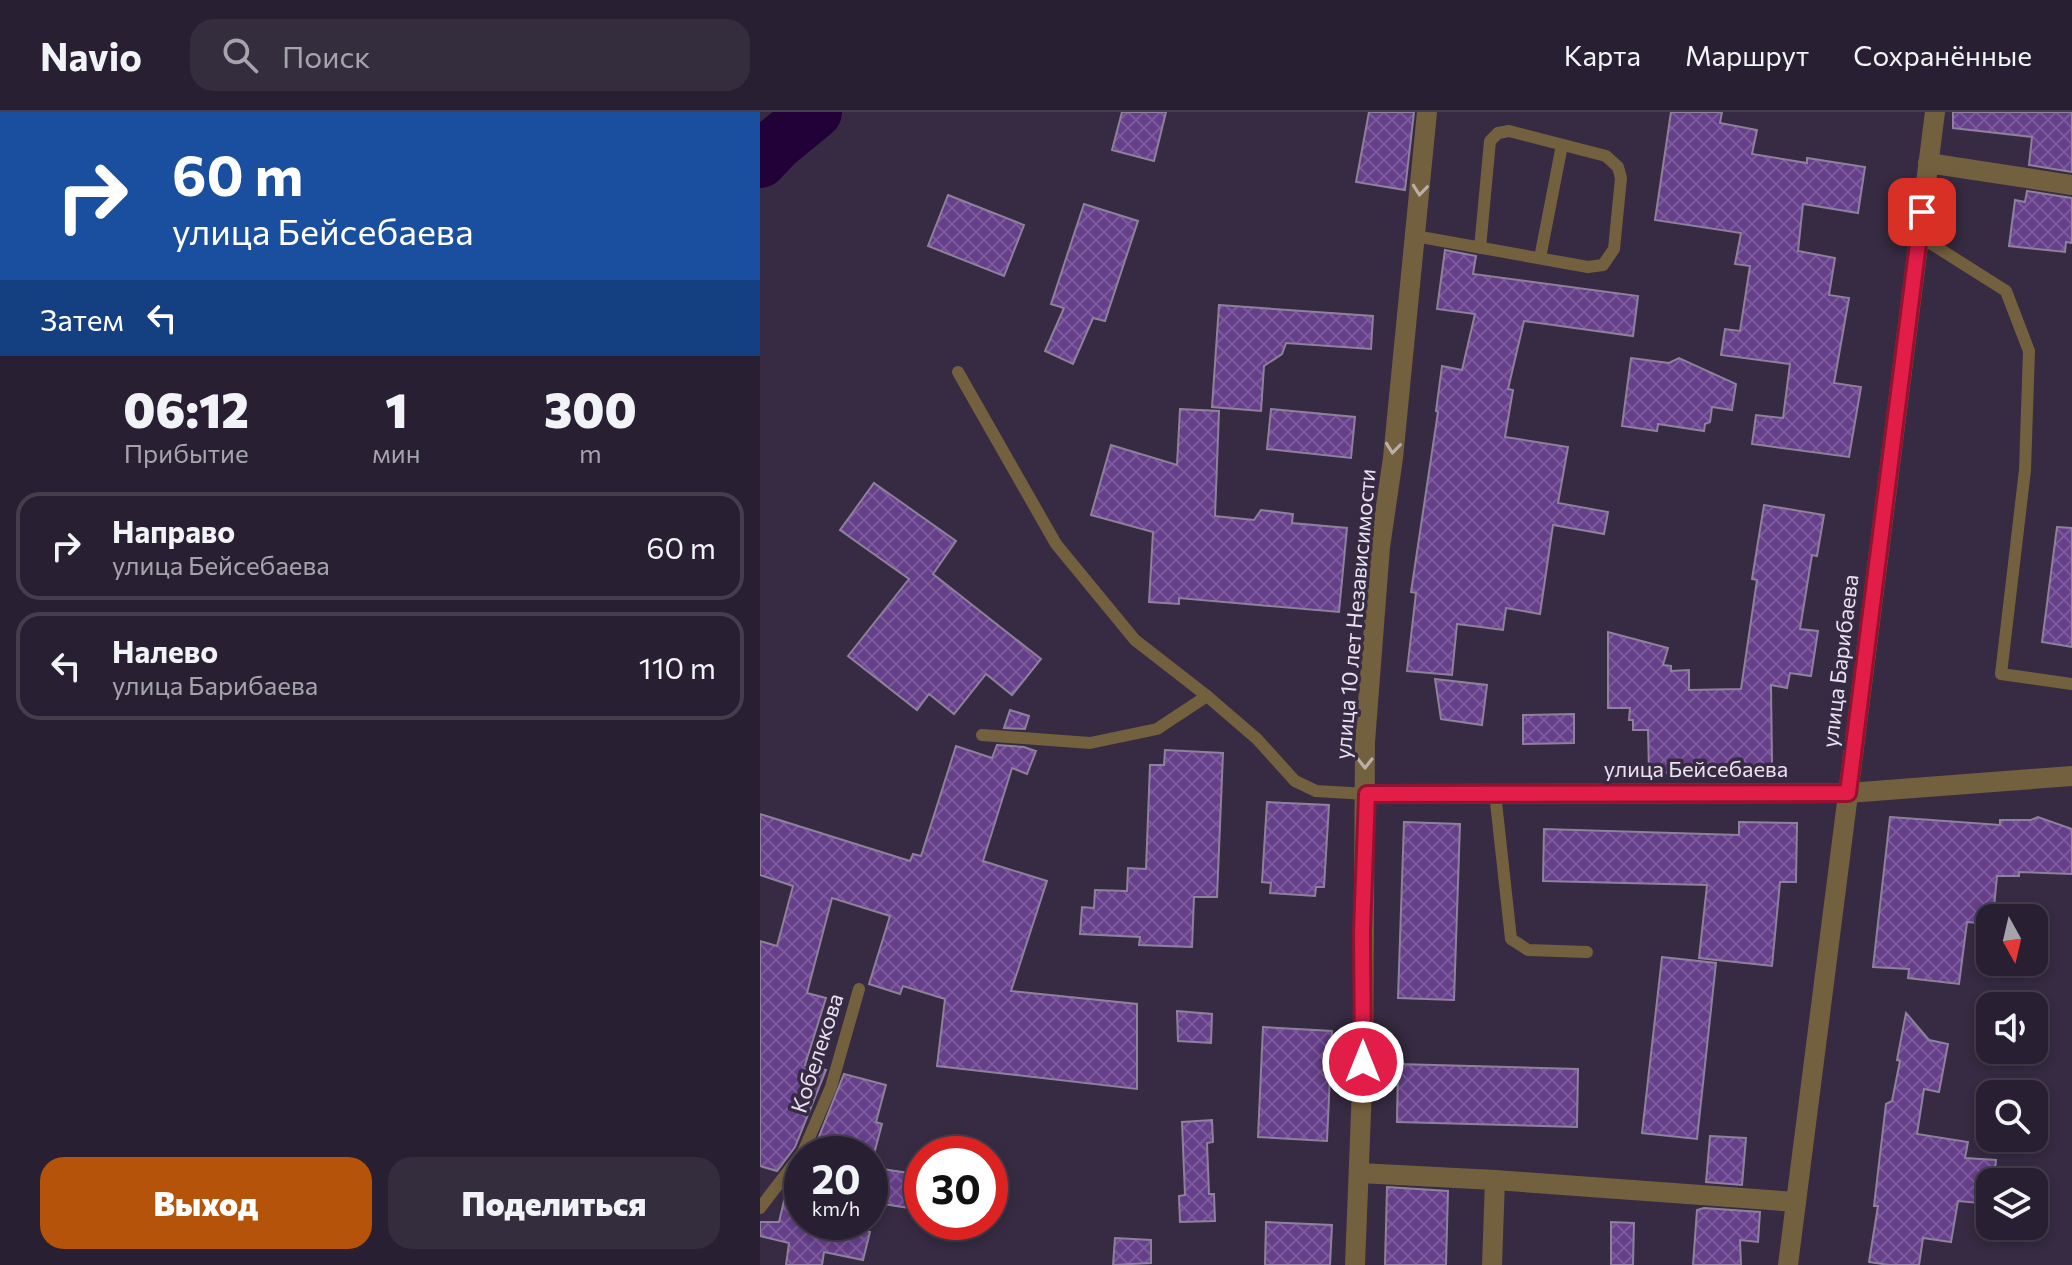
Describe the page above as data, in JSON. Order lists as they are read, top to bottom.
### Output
{
  "streets": {
    "street": ["улица 10 лет Независимости", "улица Барибаева", "улица Бейсебаева"],
    "lane": ["Кобелекова"]
  },
  "crossings": [
    ["улица 10 лет Независимости", "улица Бейсебаева"],
    ["улица Барибаева", "улица Бейсебаева"]
  ],
  "one_way": ["улица 10 лет Независимости"],
  "north": "bottom",
  "page": {
    "header": "Navio",
    "search": "Поиск",
    "nav": ["Карта", "Маршрут", "Сохранённые"],
    "turn": ["60 m", "улица Бейсебаева"],
    "then": "Затем",
    "eta": [
      "06:12",
      "Прибытие",
      "1",
      "мин",
      "300",
      "m"
    ],
    "list": [
      {
        "name": "Направо",
        "note": "улица Бейсебаева",
        "value": "60 m"
      },
      {
        "name": "Налево",
        "note": "улица Барибаева",
        "value": "110 m"
      }
    ],
    "speed": "20 km/h",
    "limit": "30",
    "buttons": ["Выход", "Поделиться"]
  }
}
